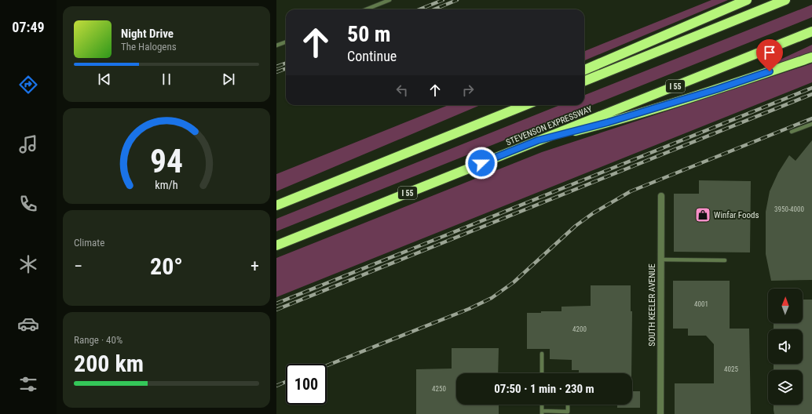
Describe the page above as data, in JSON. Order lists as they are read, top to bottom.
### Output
{
  "streets": {
    "highway": ["I 55", "STEVENSON EXPRESSWAY"],
    "street": ["SOUTH KEELER AVENUE"]
  },
  "places": {
    "shop": ["Winfar Foods"]
  },
  "house_numbers": [
    "3950-4000",
    "4001",
    "4200",
    "4025",
    "4250"
  ],
  "north": "top",
  "page": {
    "tabs": "07:49",
    "turn": ["50 m", "Continue"],
    "song": ["Night Drive", "The Halogens"],
    "tile": [
      "Climate",
      ["Range · 40%", "200 km"]
    ],
    "heat": ["−", "20°", "+"],
    "limit": "100",
    "trip": "07:50 · 1 min · 230 m",
    "gauge": ["94", "km/h"]
  }
}
